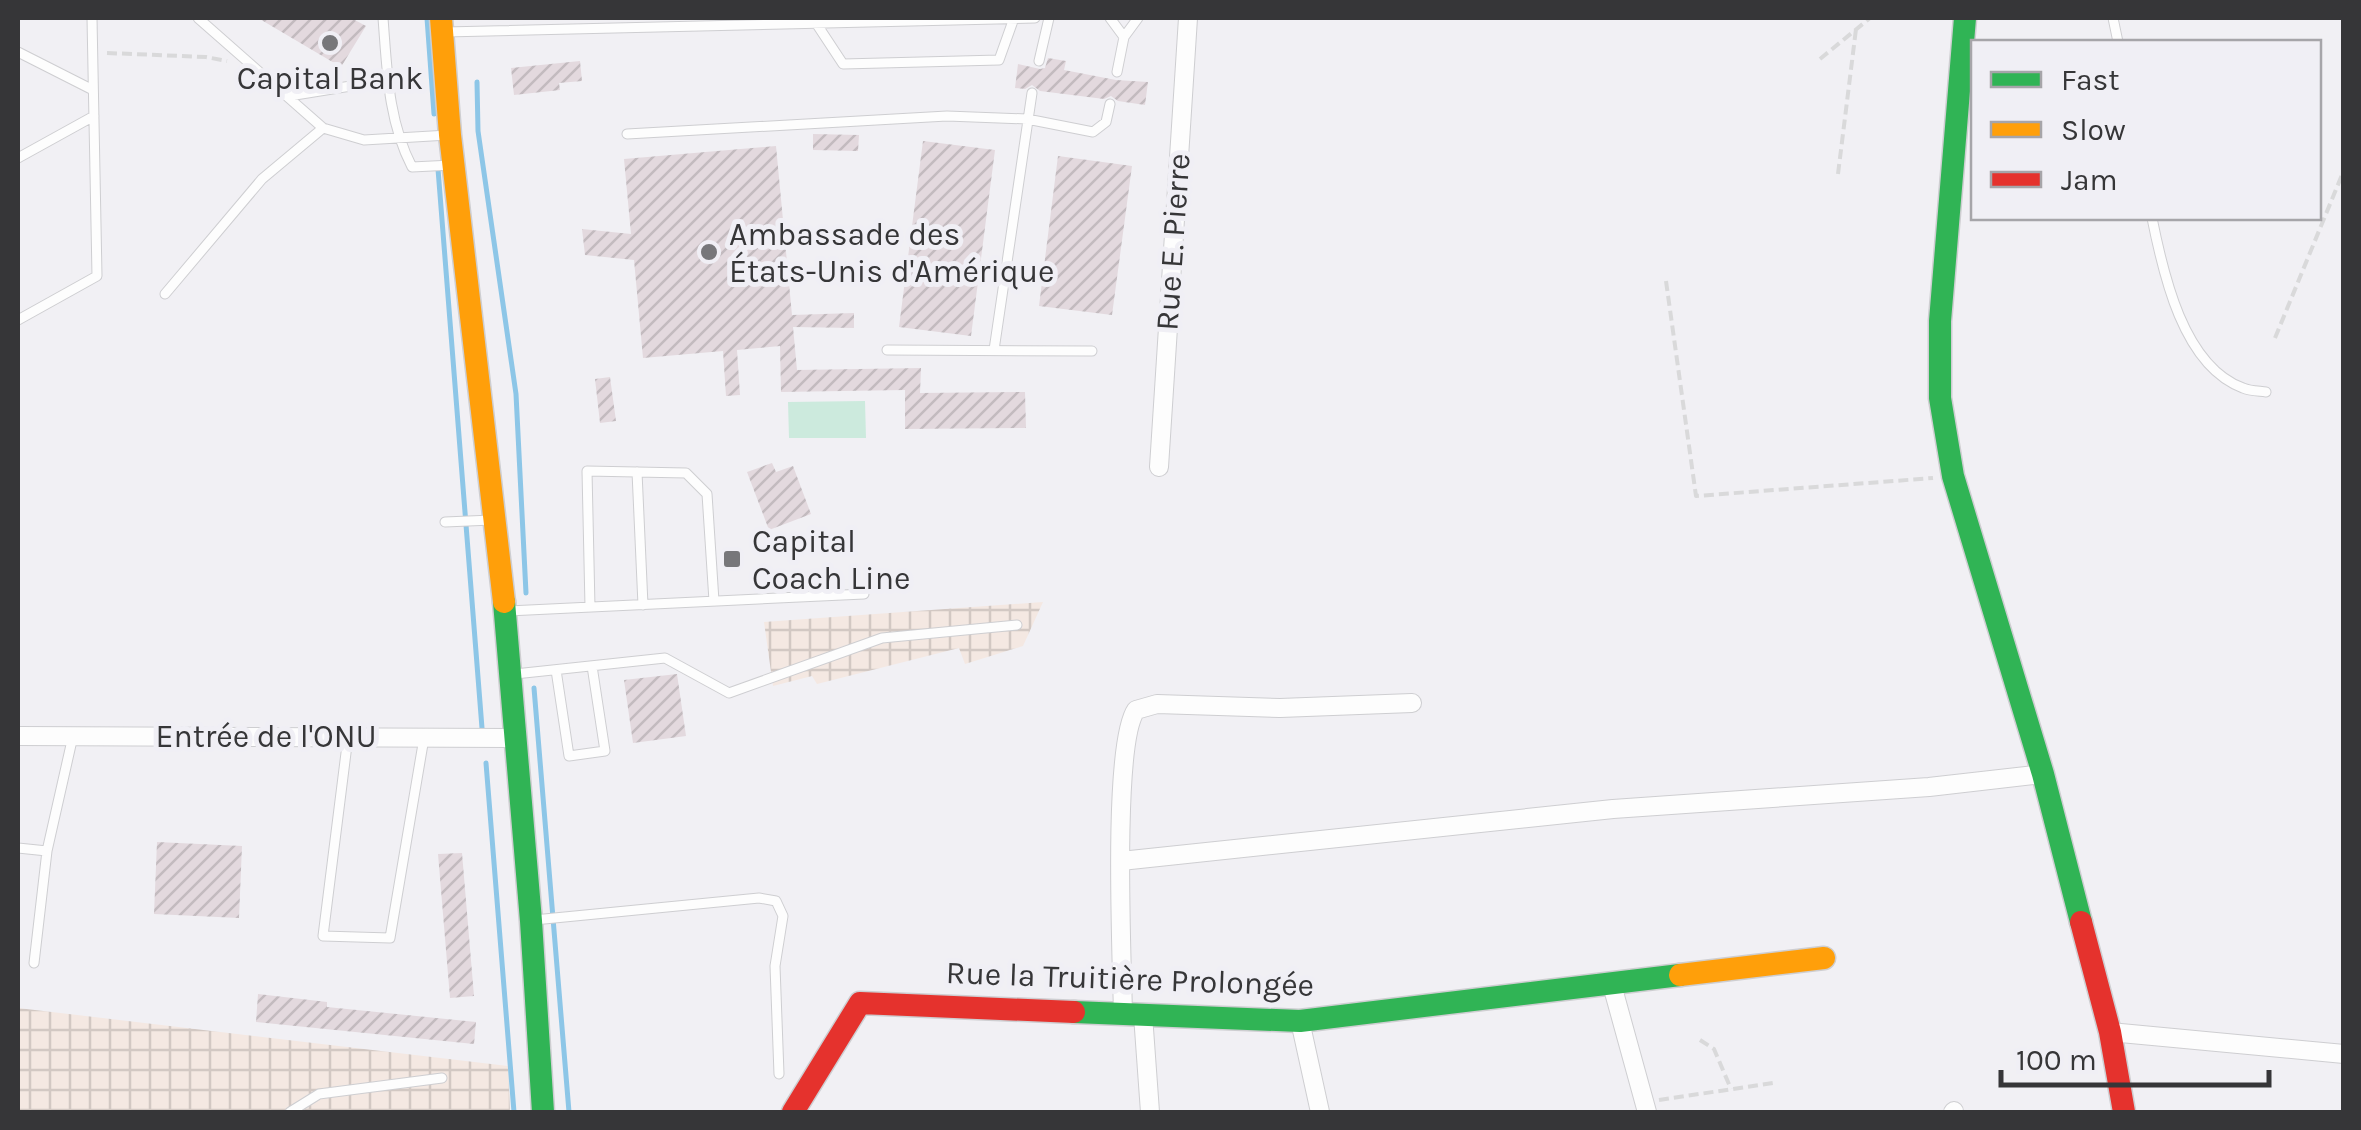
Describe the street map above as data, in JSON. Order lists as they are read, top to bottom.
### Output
{
  "streets": {
    "street": ["Rue E. Pierre", "Entrée de l'ONU", "Rue la Truitière Prolongée"]
  },
  "places": {
    "other": ["Capital Bank", "Ambassade des États-Unis d'Amérique"],
    "transit": ["Capital Coach Line"]
  },
  "legend": ["Fast", "Slow", "Jam"],
  "scale_bar": "100 m"
}
